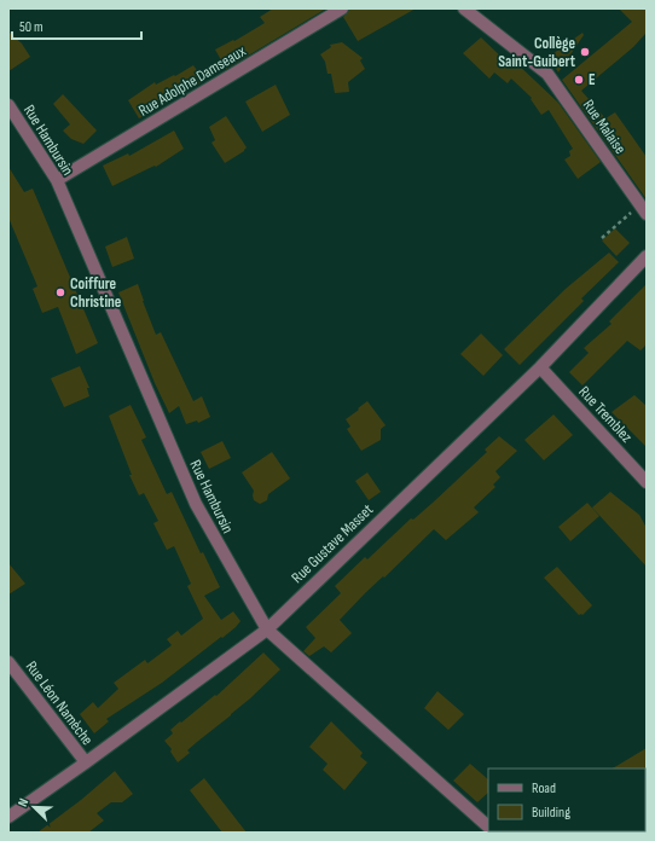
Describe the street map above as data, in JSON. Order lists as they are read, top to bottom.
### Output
{
  "streets": {
    "street": [
      "Rue Adolphe Damseaux",
      "Rue Malaise",
      "Rue Hambursin",
      "Rue Tremblez",
      "Rue Gustave Masset",
      "Rue Léon Namèche"
    ]
  },
  "crossings": [
    ["Rue Adolphe Damseaux", "Rue Hambursin"],
    ["Rue Hambursin", "Rue Gustave Masset"],
    ["Rue Tremblez", "Rue Gustave Masset"],
    ["Rue Gustave Masset", "Rue Léon Namèche"]
  ],
  "places": ["Collège Saint-Guibert", "E", "Coiffure Christine"],
  "legend": ["Road", "Building"],
  "scale_bar": "50 m",
  "north": "top left"
}
